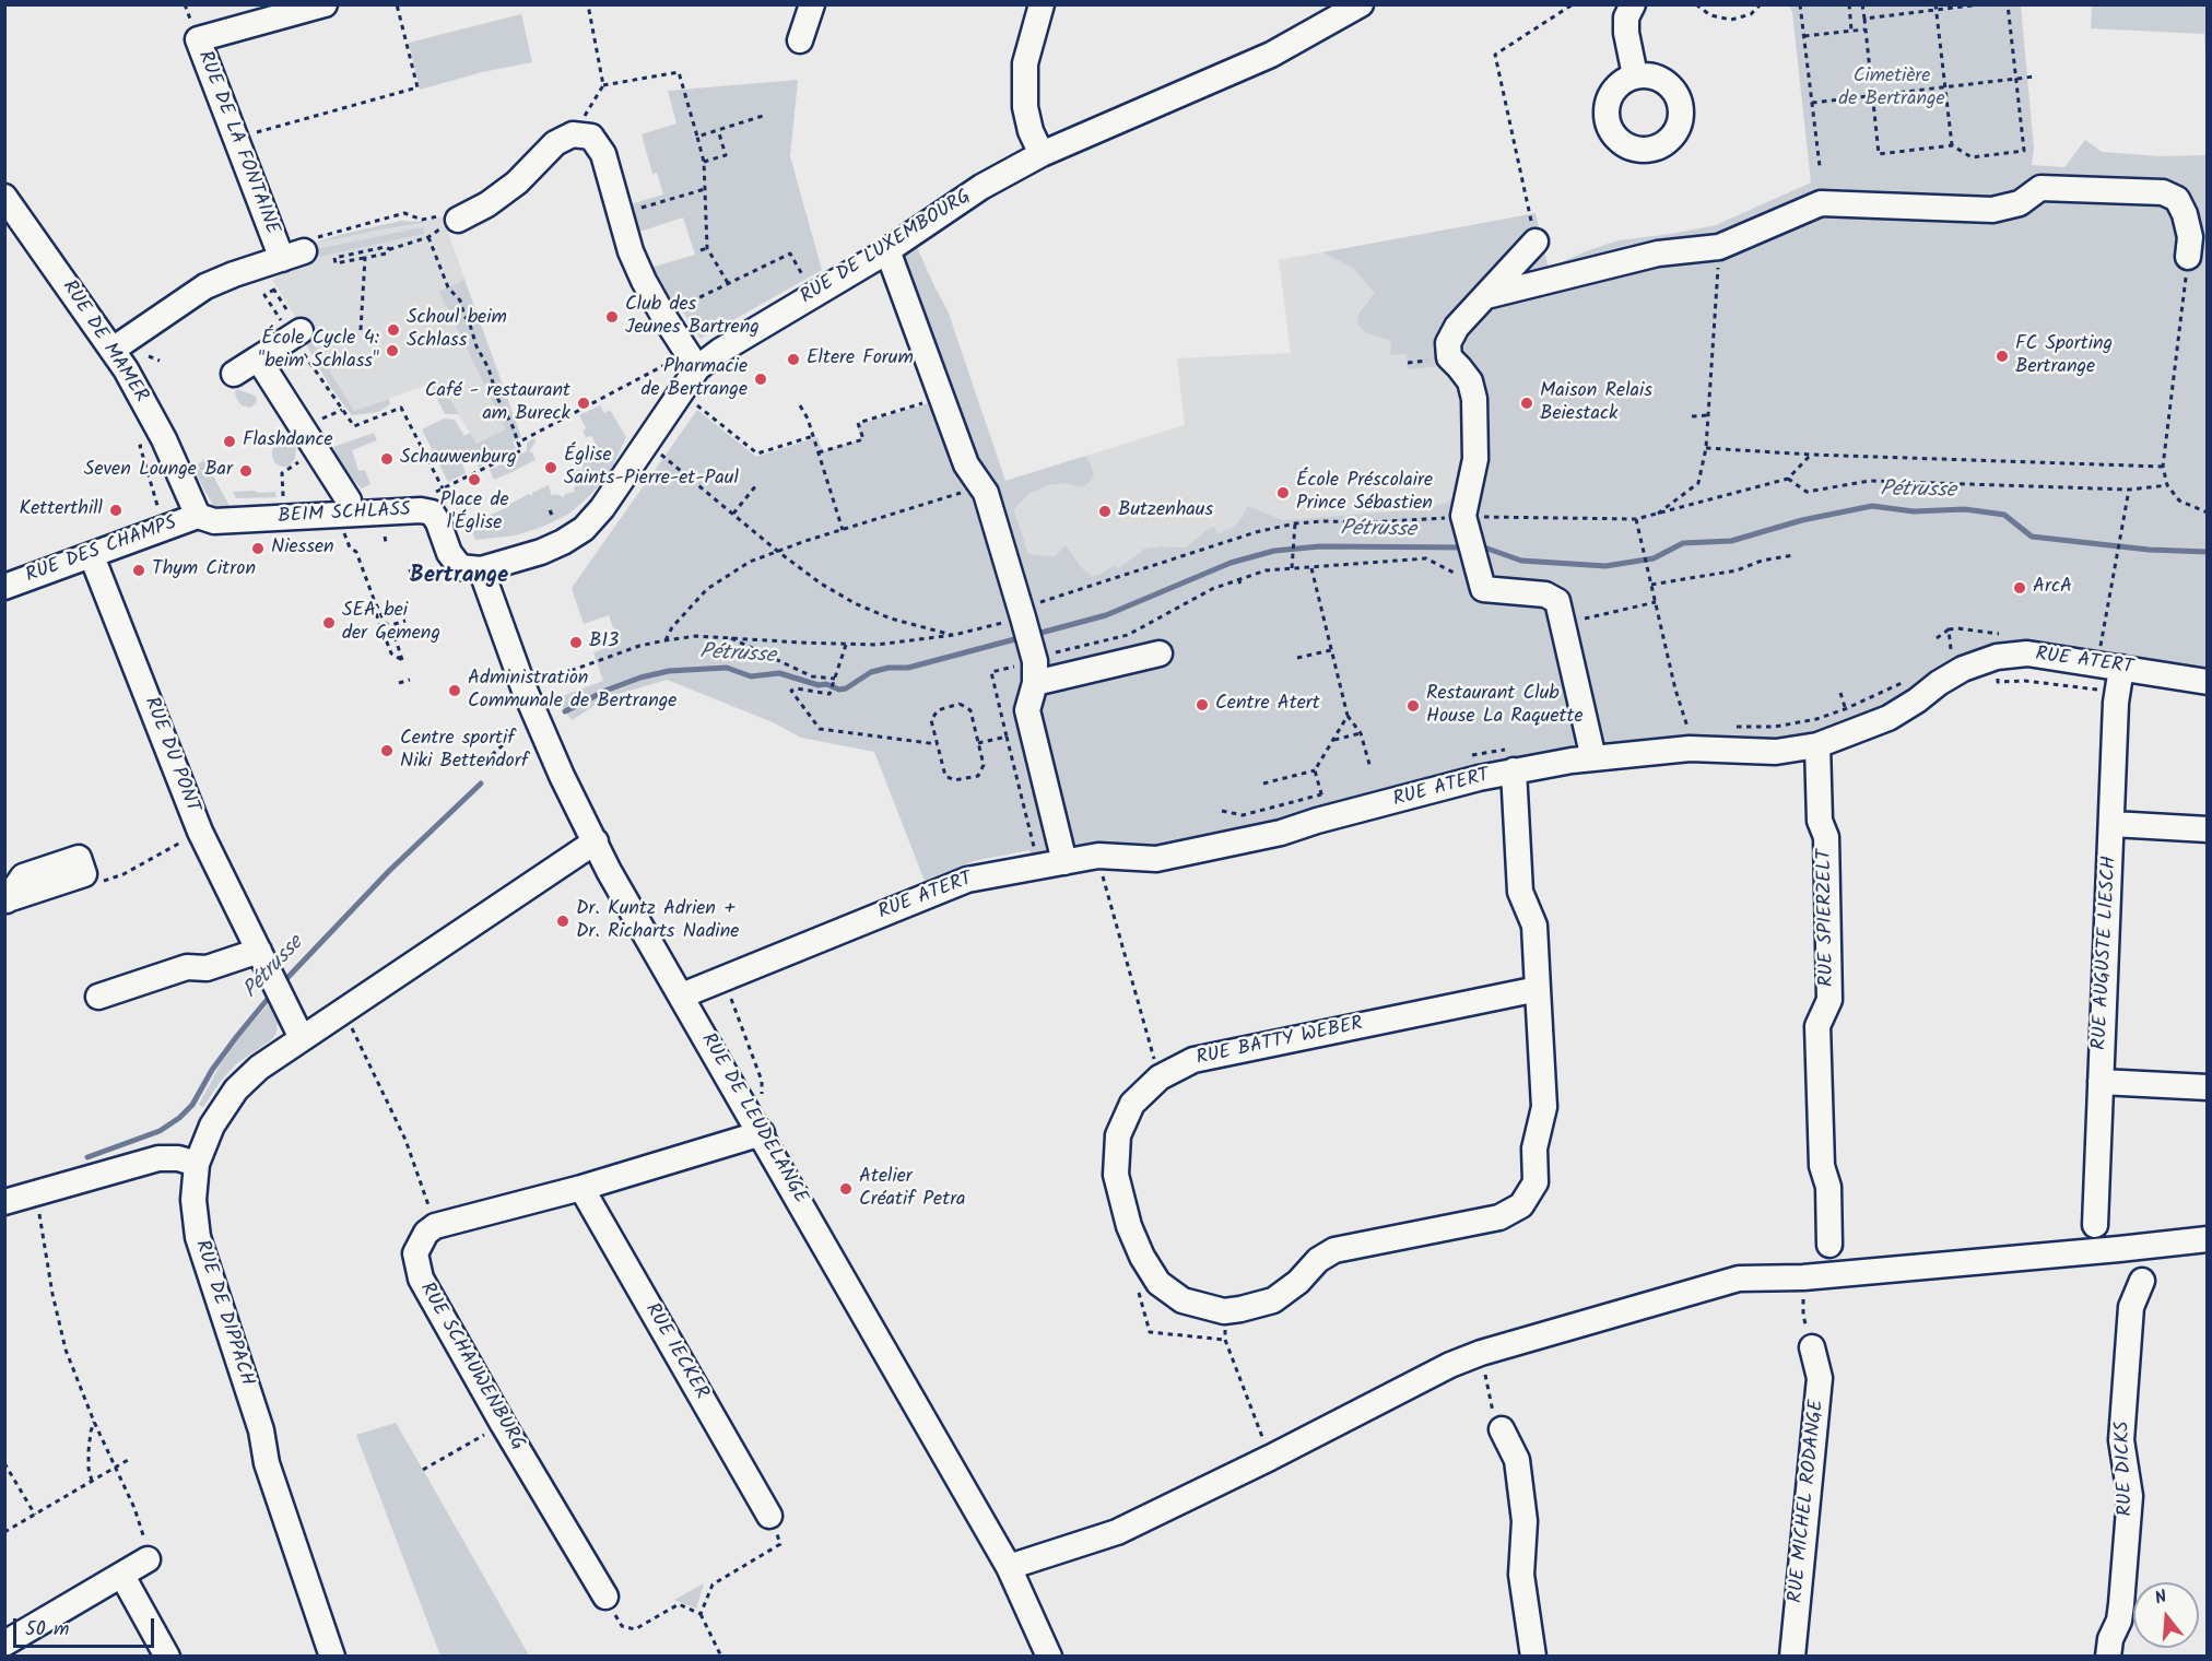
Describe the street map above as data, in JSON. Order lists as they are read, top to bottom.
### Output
{
  "streets": {
    "street": [
      "RUE DE LA FONTAINE",
      "RUE DE LUXEMBOURG",
      "RUE DE MAMER",
      "BEIM SCHLASS",
      "RUE DES CHAMPS",
      "RUE ATERT",
      "RUE DU PONT",
      "RUE SPIERZELT",
      "RUE AUGUSTE LIESCH",
      "RUE BATTY WEBER",
      "RUE DE LEUDELANGE",
      "RUE DE DIPPACH",
      "RUE IECKER",
      "RUE SCHAUWENBURG",
      "RUE DICKS",
      "RUE MICHEL RODANGE"
    ]
  },
  "crossings": [
    ["RUE DE LA FONTAINE", "RUE DE MAMER"],
    ["RUE DE LUXEMBOURG", "BEIM SCHLASS"],
    ["RUE DE LUXEMBOURG", "RUE DE LEUDELANGE"],
    ["RUE DE MAMER", "BEIM SCHLASS"],
    ["RUE DE MAMER", "RUE DES CHAMPS"],
    ["BEIM SCHLASS", "RUE DES CHAMPS"],
    ["BEIM SCHLASS", "RUE DE LEUDELANGE"],
    ["RUE DES CHAMPS", "RUE DU PONT"],
    ["RUE ATERT", "RUE SPIERZELT"],
    ["RUE ATERT", "RUE AUGUSTE LIESCH"],
    ["RUE ATERT", "RUE BATTY WEBER"],
    ["RUE ATERT", "RUE DE LEUDELANGE"],
    ["RUE DU PONT", "RUE DE DIPPACH"],
    ["RUE DE LEUDELANGE", "RUE DE DIPPACH"]
  ],
  "districts": ["Bertrange"],
  "water": ["Pétrusse"],
  "parks": ["Cimetière de Bertrange"],
  "places": [
    "Club des Jeunes Bartreng",
    "Schoul beim Schlass",
    "École Cycle 4: \"beim Schlass\"",
    "FC Sporting Bertrange",
    "Eltere Forum",
    "Pharmacie de Bertrange",
    "Café - restaurant am Bureck",
    "Maison Relais Beiestack",
    "Flashdance",
    "Schauwenburg",
    "Église Saints-Pierre-et-Paul",
    "Seven Lounge Bar",
    "Place de l'Église",
    "École Préscolaire Prince Sébastien",
    "Ketterthill",
    "Butzenhaus",
    "Niessen",
    "Thym Citron",
    "ArcA",
    "SEA bei der Gemeng",
    "B13",
    "Administration Communale de Bertrange",
    "Centre Atert",
    "Restaurant Club House La Raquette",
    "Centre sportif Niki Bettendorf",
    "Dr. Kuntz Adrien + Dr. Richarts Nadine",
    "Atelier Créatif Petra"
  ],
  "scale_bar": "50 m",
  "north": "top"
}
